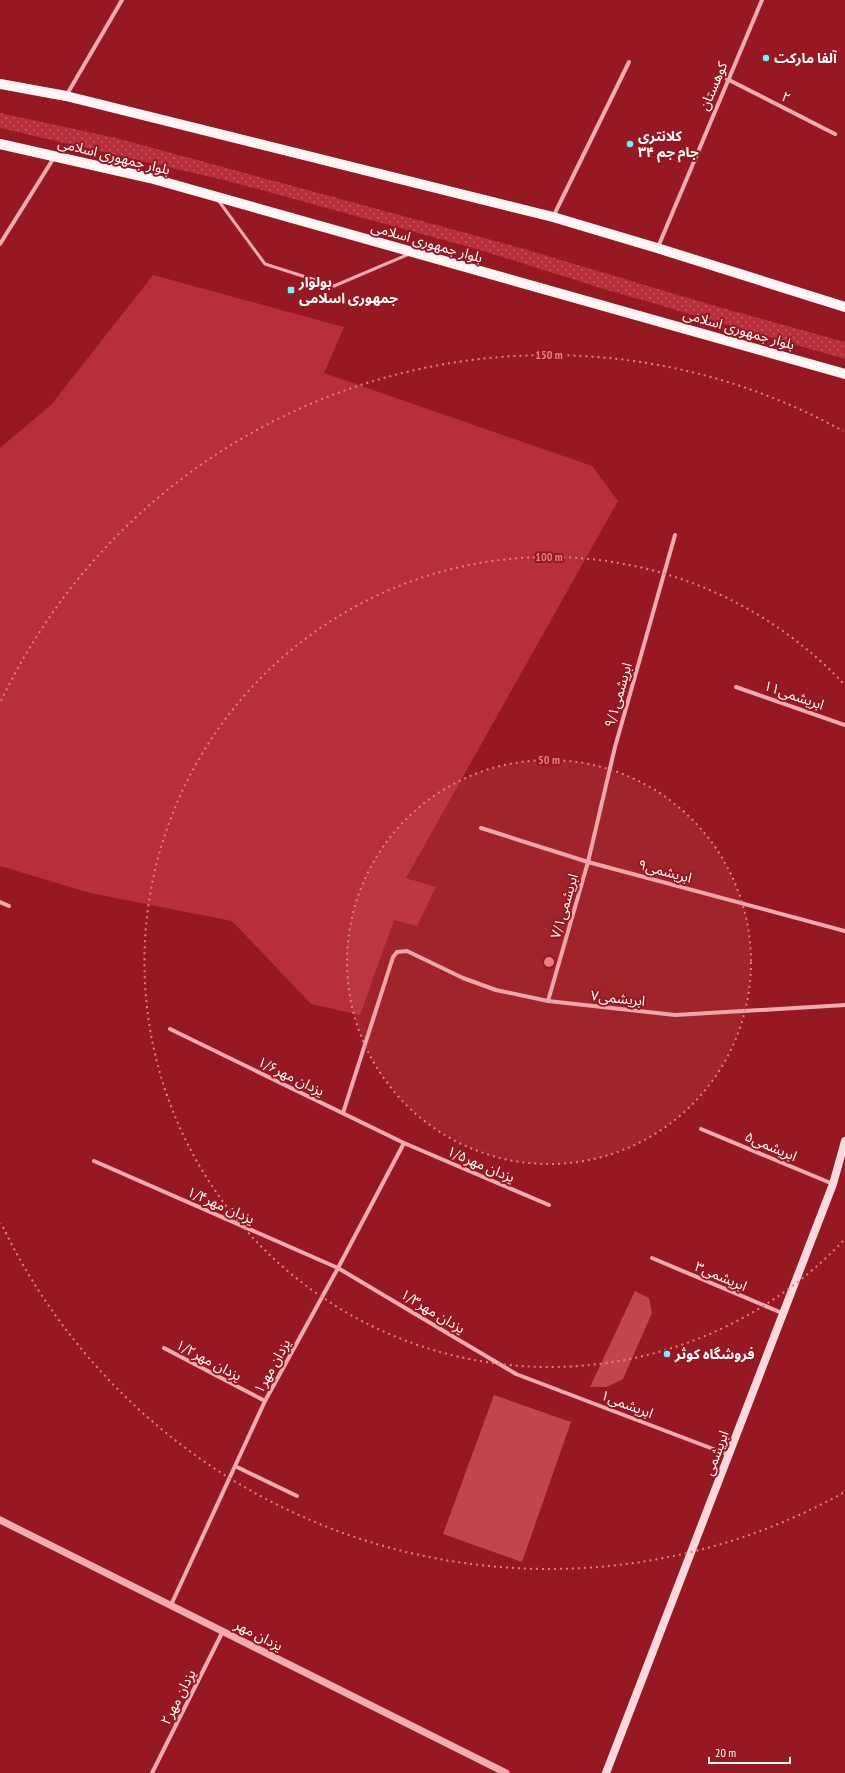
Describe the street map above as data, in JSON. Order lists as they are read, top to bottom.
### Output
{
  "streets": {
    "main road": ["بلوار جمهوری اسلامی", "ابریشمی"],
    "street": [
      "کوهستان",
      "۲",
      "۹/۱ابریشمی",
      "ابریشمی۱۱",
      "ابریشمی۹",
      "ابریشمی۷/۱",
      "ابریشمی۷",
      "۱/۶یزدان مهر",
      "ابریشمی۵",
      "۱/۵یزدان مهر",
      "۱/۴یزدان مهر",
      "ابریشمی۳",
      "۱/۳یزدان مهر",
      "۱/۲یزدان مهر",
      "یزدان مهر۱",
      "ابریشمی۱",
      "یزدان مهر",
      "یزدان مهر۲"
    ]
  },
  "crossings": [
    ["کوهستان", "۲"],
    ["۹/۱ابریشمی", "ابریشمی۹"],
    ["۹/۱ابریشمی", "ابریشمی۷/۱"],
    ["ابریشمی۹", "ابریشمی۷/۱"],
    ["ابریشمی۷/۱", "ابریشمی۷"],
    ["ابریشمی۷", "۱/۶یزدان مهر"],
    ["۱/۶یزدان مهر", "۱/۵یزدان مهر"],
    ["۱/۶یزدان مهر", "یزدان مهر۱"],
    ["ابریشمی۵", "ابریشمی"],
    ["۱/۵یزدان مهر", "یزدان مهر۱"],
    ["۱/۴یزدان مهر", "۱/۳یزدان مهر"],
    ["۱/۴یزدان مهر", "یزدان مهر۱"],
    ["ابریشمی۳", "ابریشمی"],
    ["۱/۳یزدان مهر", "یزدان مهر۱"],
    ["۱/۳یزدان مهر", "ابریشمی۱"],
    ["۱/۲یزدان مهر", "یزدان مهر۱"],
    ["یزدان مهر۱", "یزدان مهر"],
    ["ابریشمی۱", "ابریشمی"],
    ["یزدان مهر", "یزدان مهر۲"]
  ],
  "places": {
    "other": ["آلفا مارکت", "کلانتری ۳۴ جام جم", "فروشگاه کوثر"],
    "transit": ["بولوار جمهوری اسلامی"]
  },
  "scale_bar": "20 m",
  "rings": ["150 m", "100 m", "50 m"]
}
